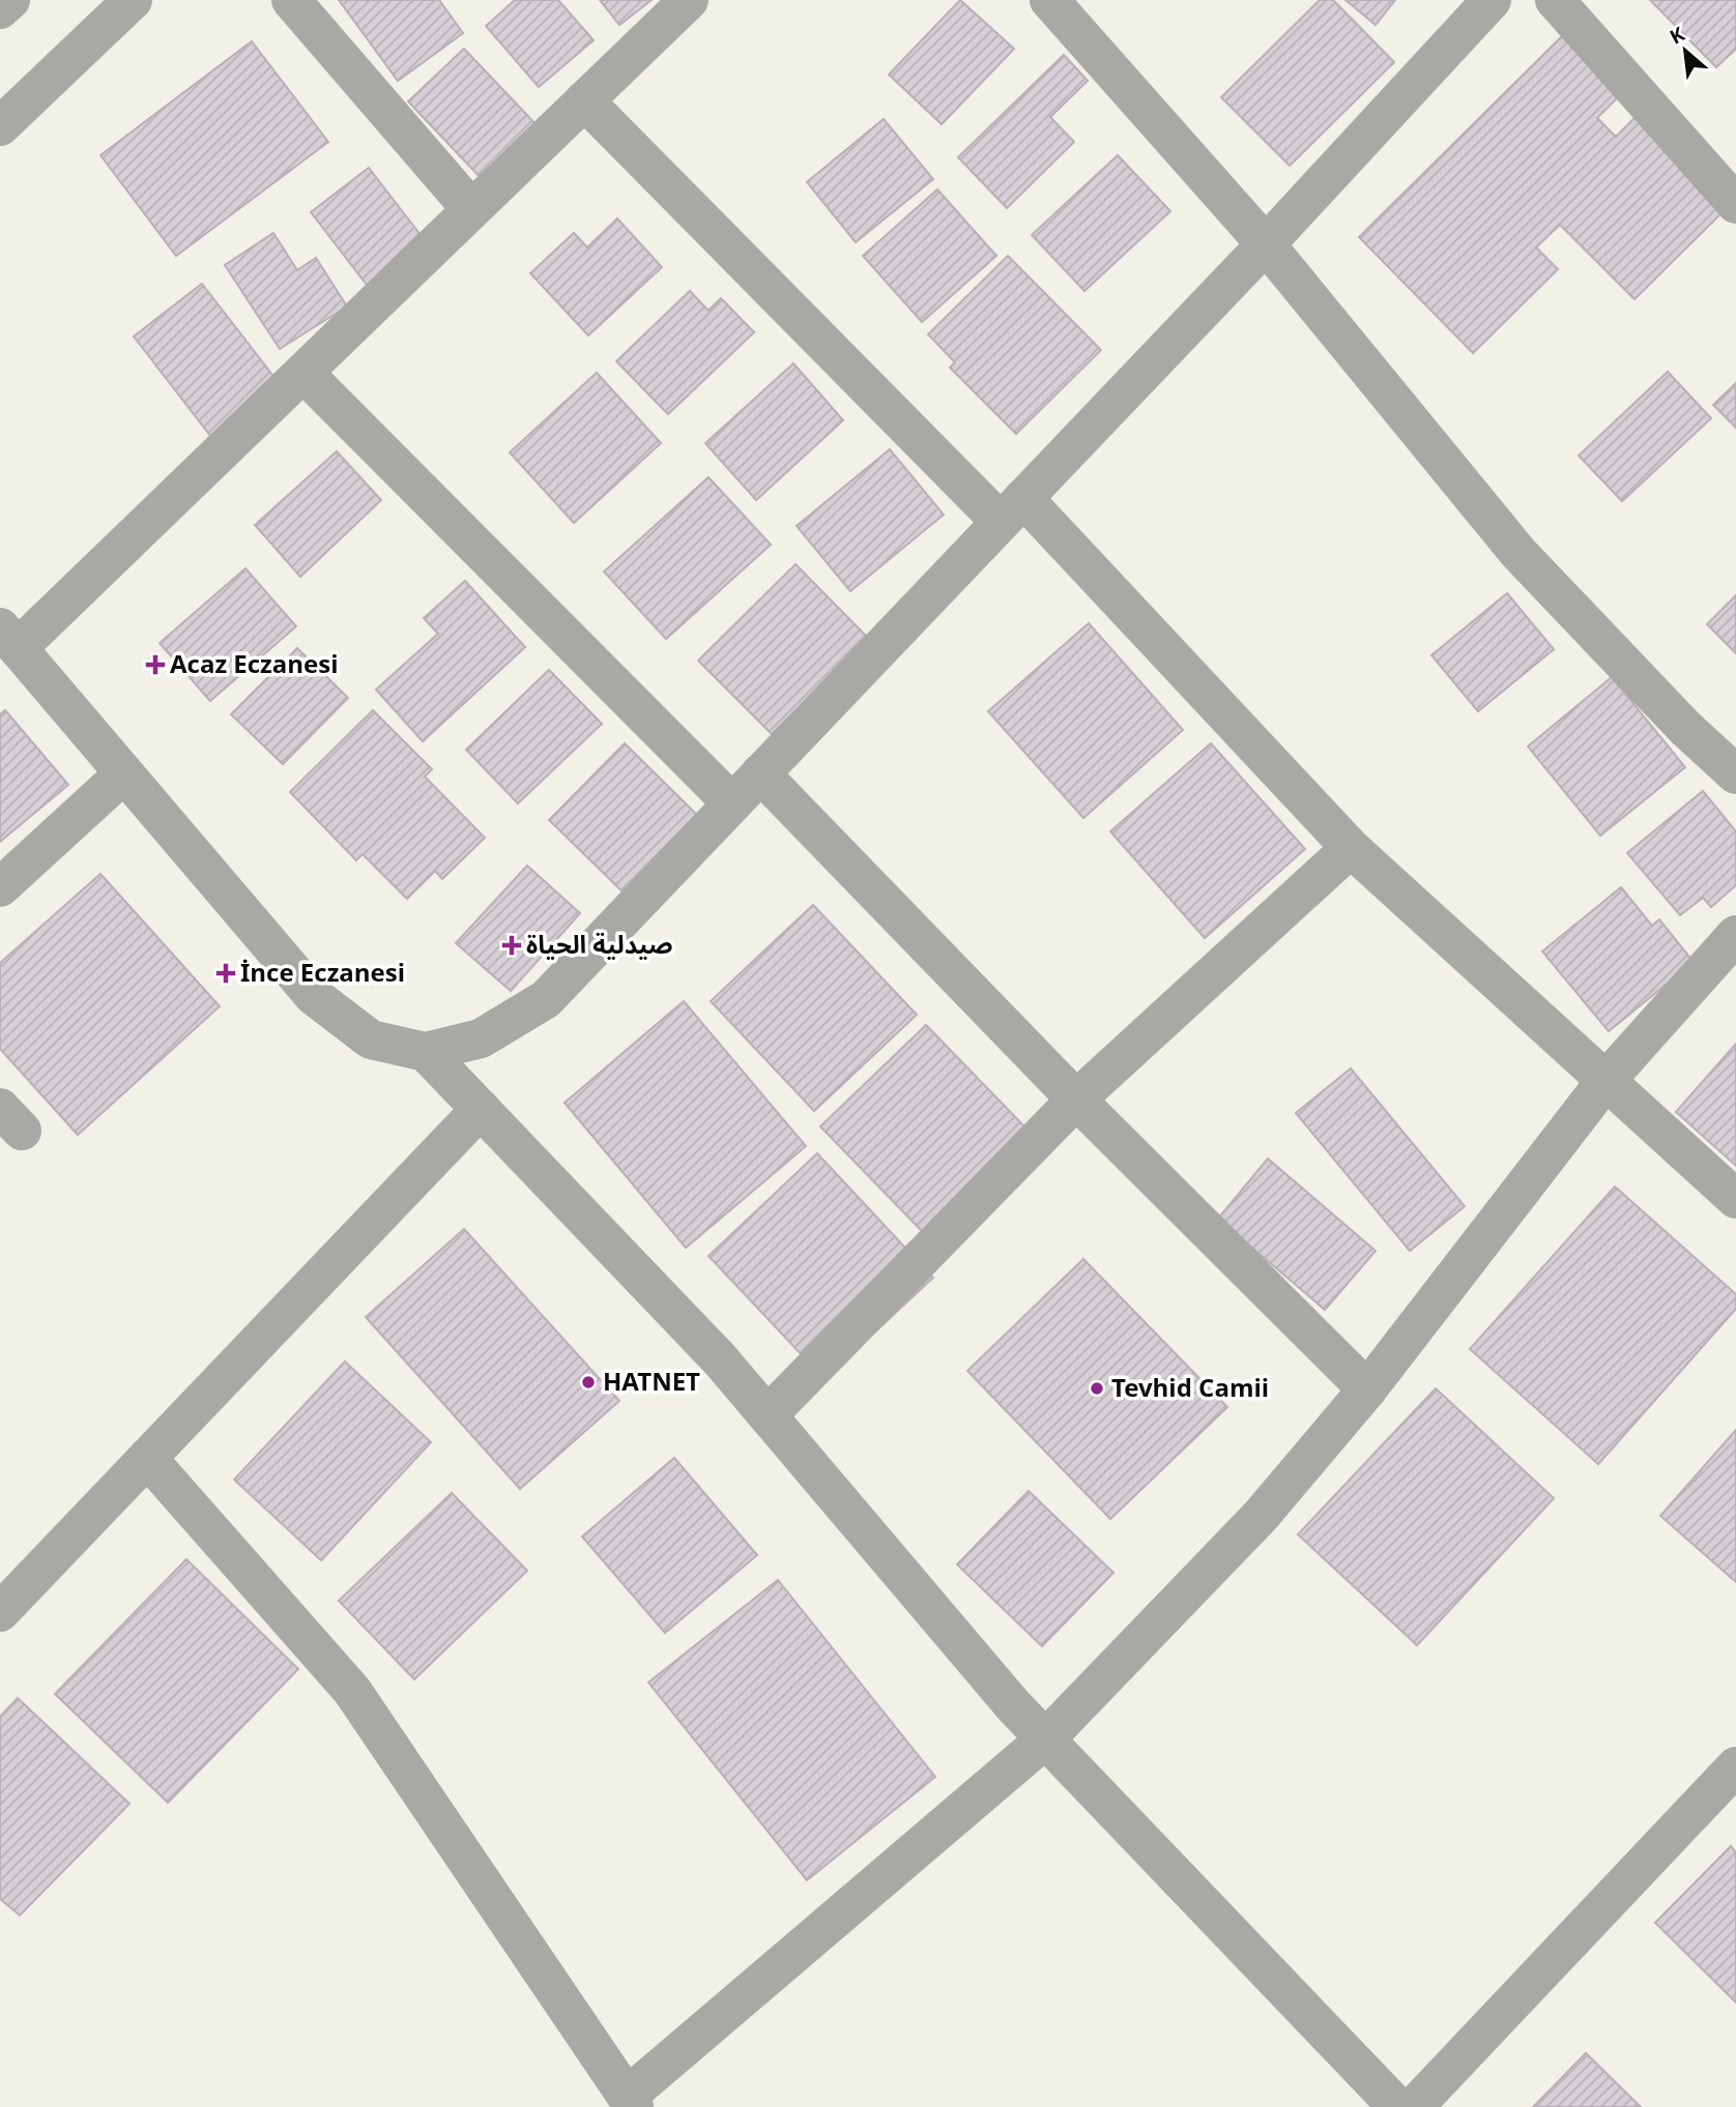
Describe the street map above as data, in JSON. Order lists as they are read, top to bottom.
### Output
{
  "places": {
    "health": ["Acaz Eczanesi", "صيدلية الحياة", "İnce Eczanesi"],
    "other": ["HATNET", "Tevhid Camii"]
  },
  "north": "top left"
}
